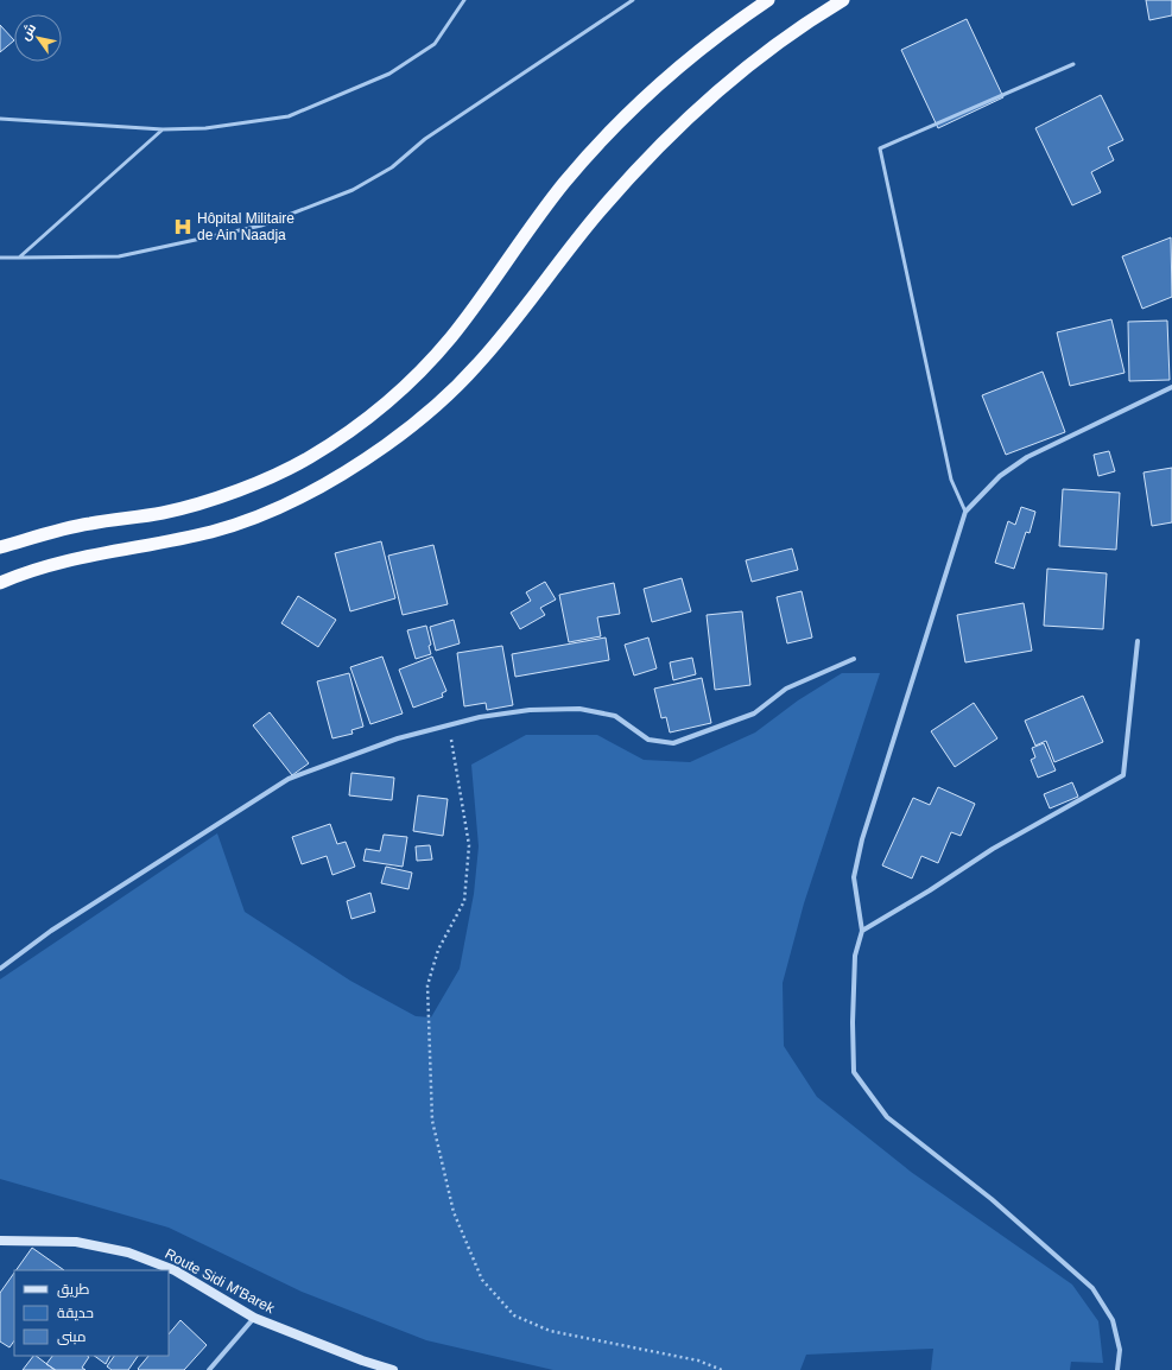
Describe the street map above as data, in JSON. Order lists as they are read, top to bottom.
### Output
{
  "streets": {
    "main road": ["Route Sidi M'Barek"]
  },
  "places": {
    "hospital": ["Hôpital Militaire de Ain Naadja"]
  },
  "legend": ["طريق", "حديقة", "مبنى"],
  "north": "top left"
}
